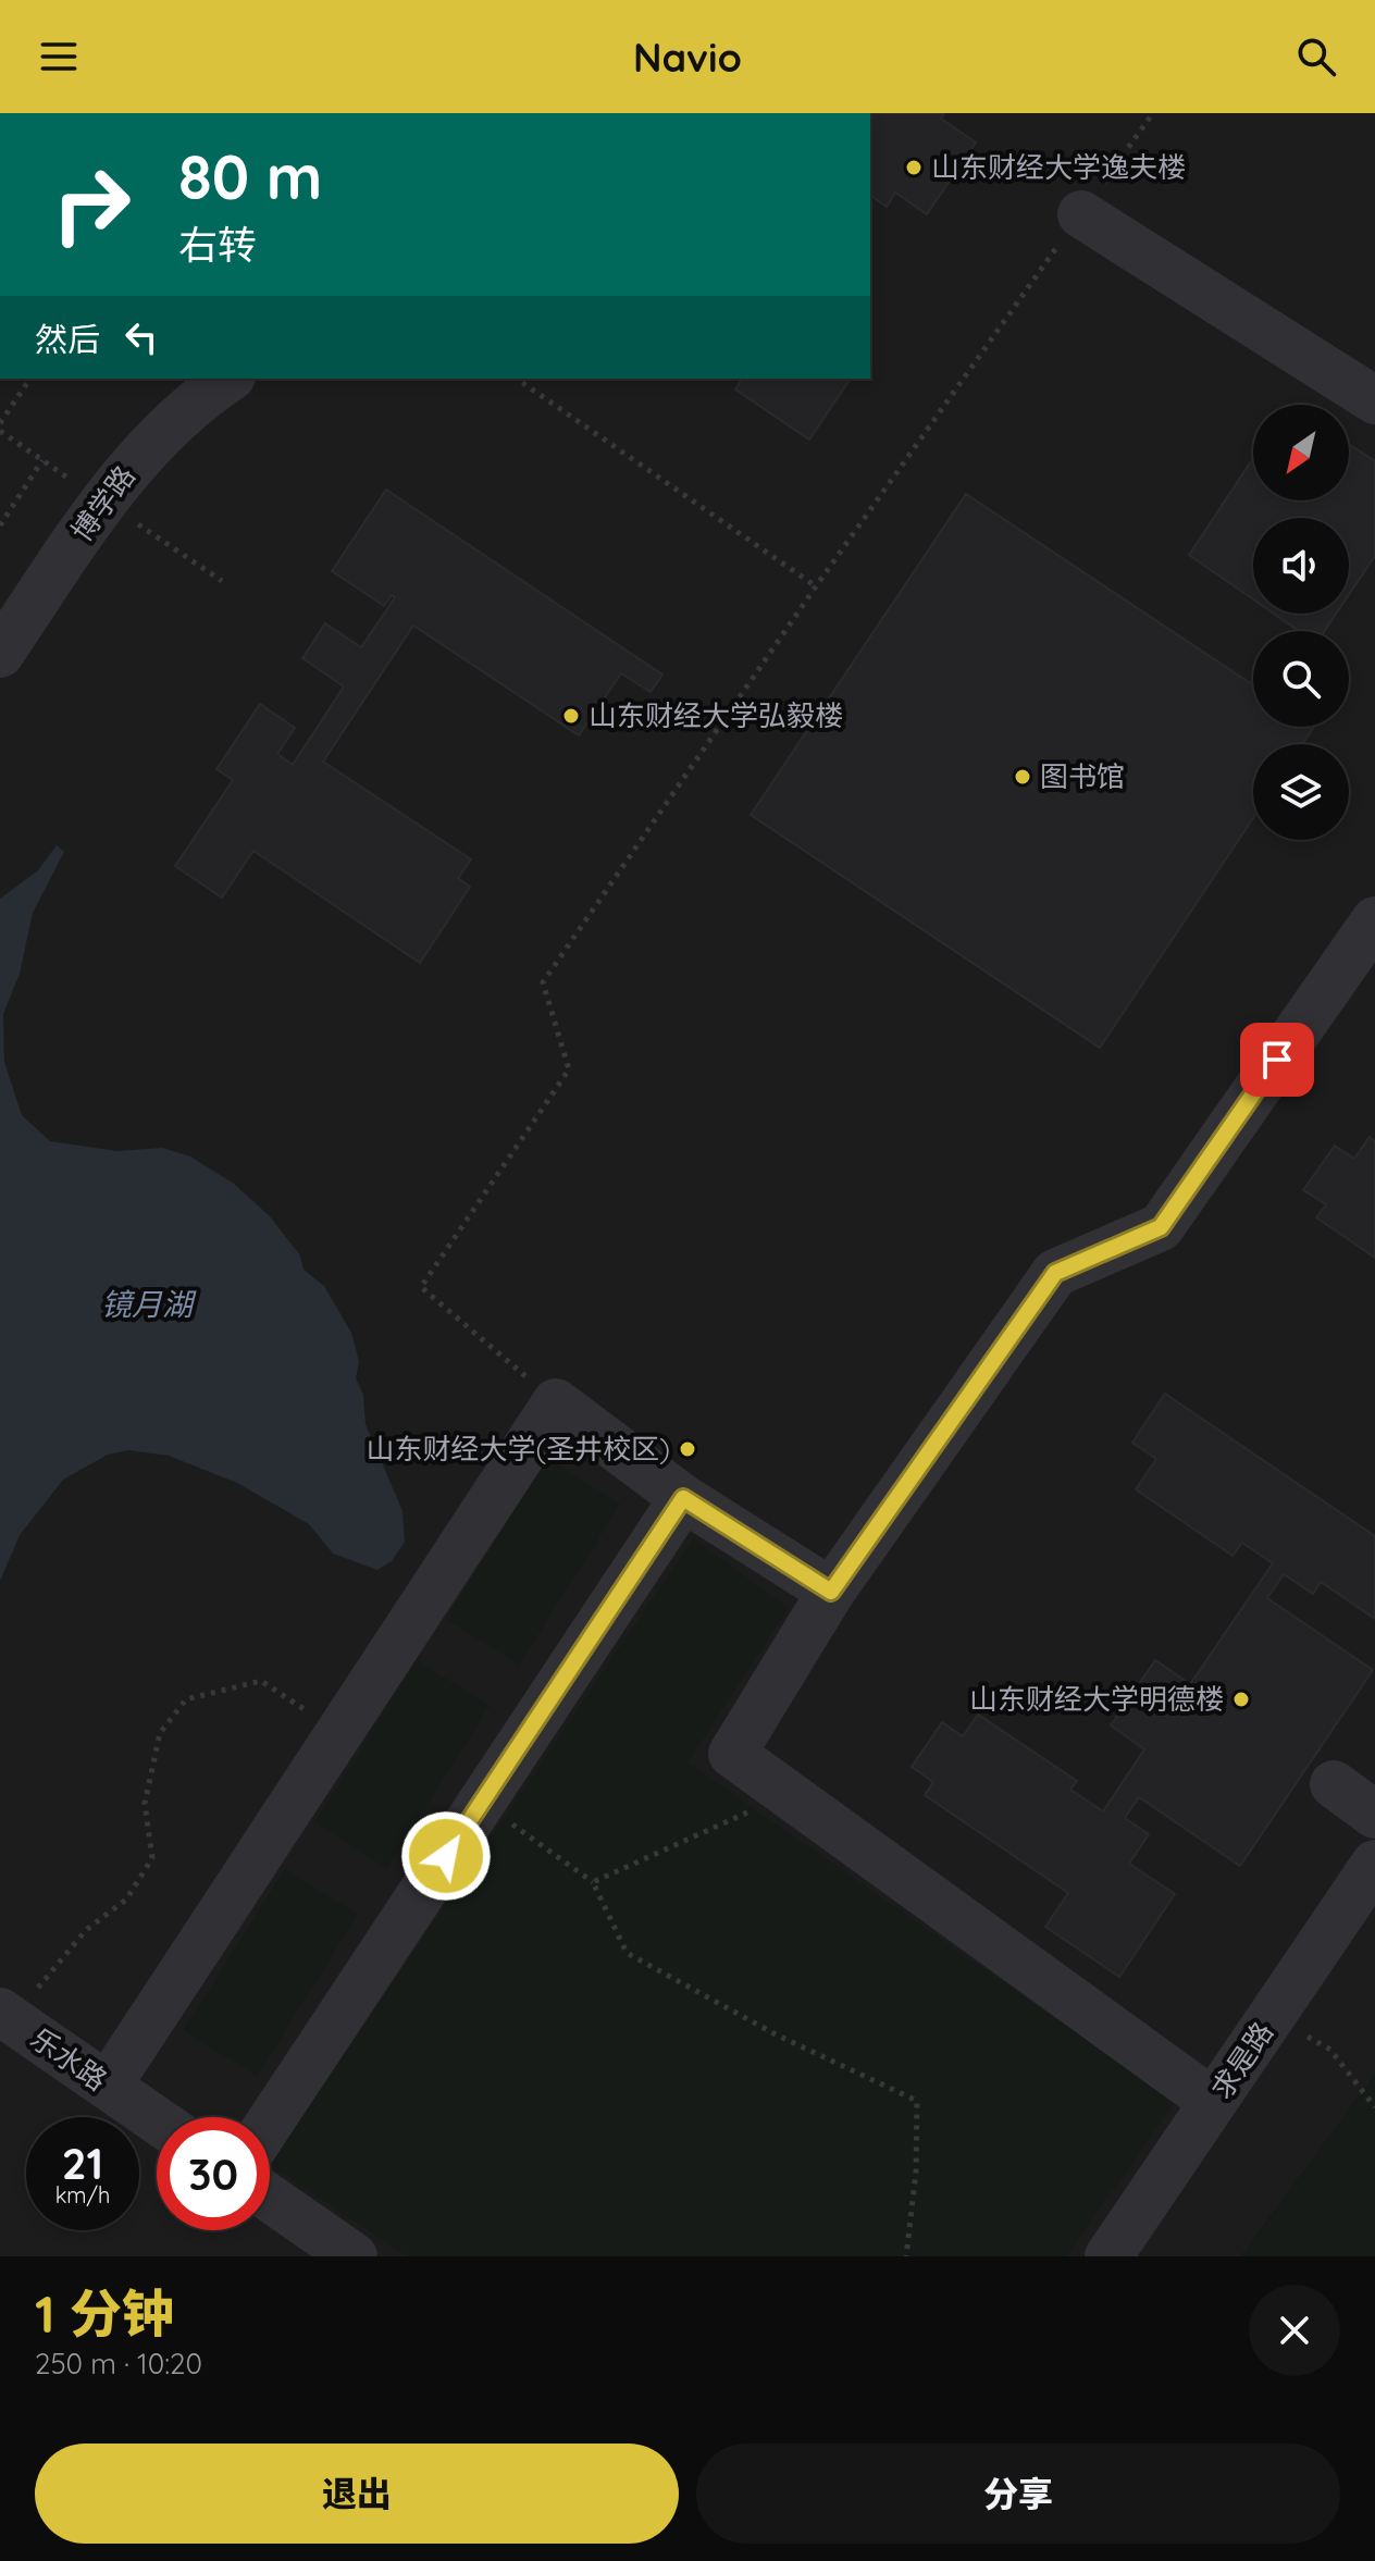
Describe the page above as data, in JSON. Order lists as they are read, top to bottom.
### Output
{
  "streets": {
    "street": ["博学路", "乐水路", "求是路"]
  },
  "water": ["镜月湖"],
  "places": [
    "山东财经大学逸夫楼",
    "山东财经大学弘毅楼",
    "图书馆",
    "山东财经大学(圣井校区)",
    "山东财经大学明德楼"
  ],
  "north": "bottom left",
  "page": {
    "header": "Navio",
    "turn": ["80 m", "右转"],
    "then": "然后",
    "speed": "21 km/h",
    "limit": "30",
    "heading": ["1 分钟", "250 m · 10:20"],
    "buttons": ["退出", "分享"]
  }
}
